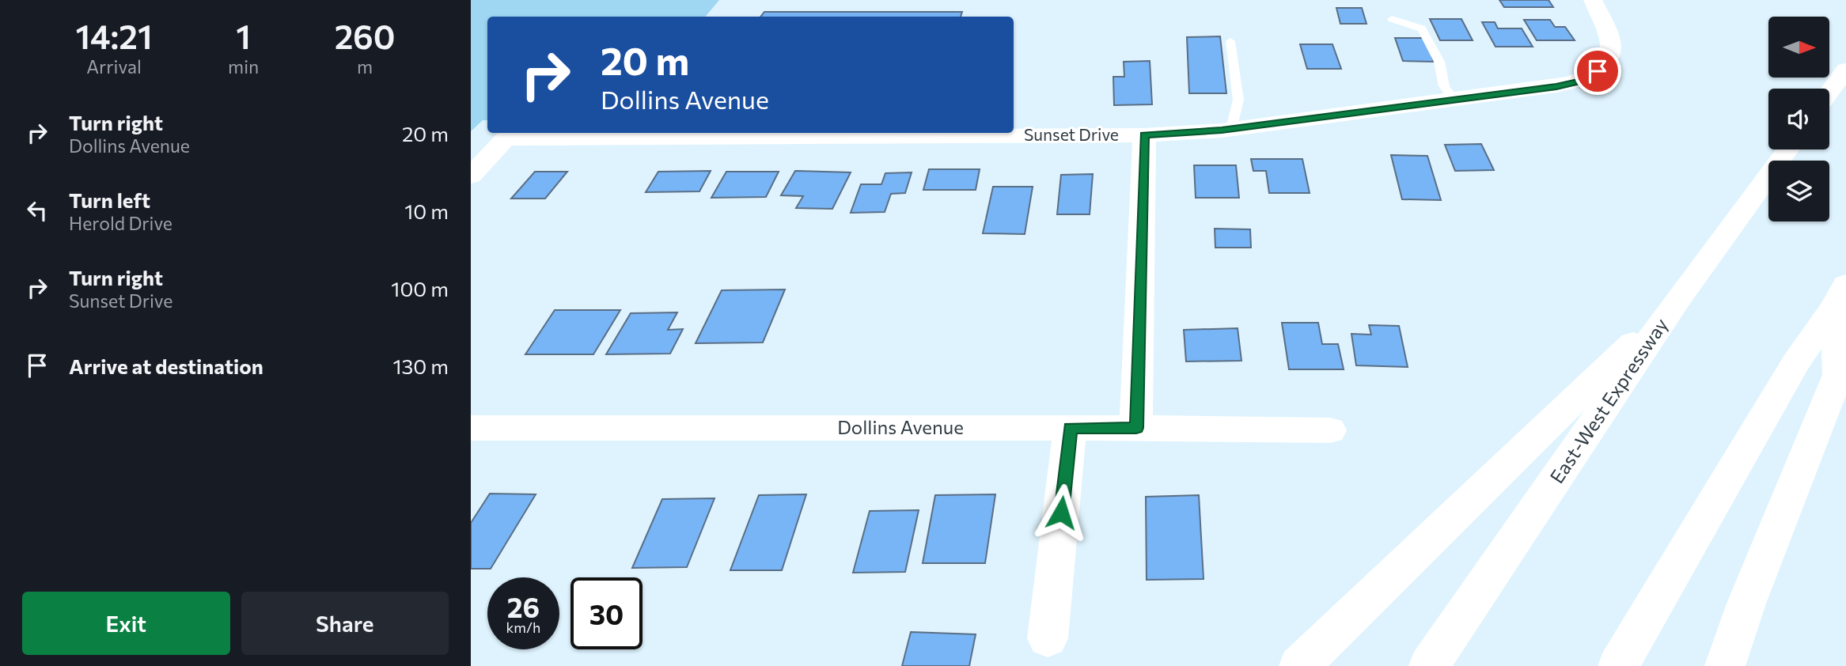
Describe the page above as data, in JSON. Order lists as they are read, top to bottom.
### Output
{
  "streets": {
    "main road": ["Sunset Drive", "East-West Expressway", "Dollins Avenue"]
  },
  "north": "right",
  "page": {
    "eta": [
      "14:21",
      "Arrival",
      "1",
      "min",
      "260",
      "m"
    ],
    "turn": ["20 m", "Dollins Avenue"],
    "list": [
      {
        "name": "Turn right",
        "note": "Dollins Avenue",
        "value": "20 m"
      },
      {
        "name": "Turn left",
        "note": "Herold Drive",
        "value": "10 m"
      },
      {
        "name": "Turn right",
        "note": "Sunset Drive",
        "value": "100 m"
      },
      {
        "name": "Arrive at destination",
        "value": "130 m"
      }
    ],
    "speed": "26 km/h",
    "limit": "30",
    "buttons": ["Exit", "Share"]
  }
}
